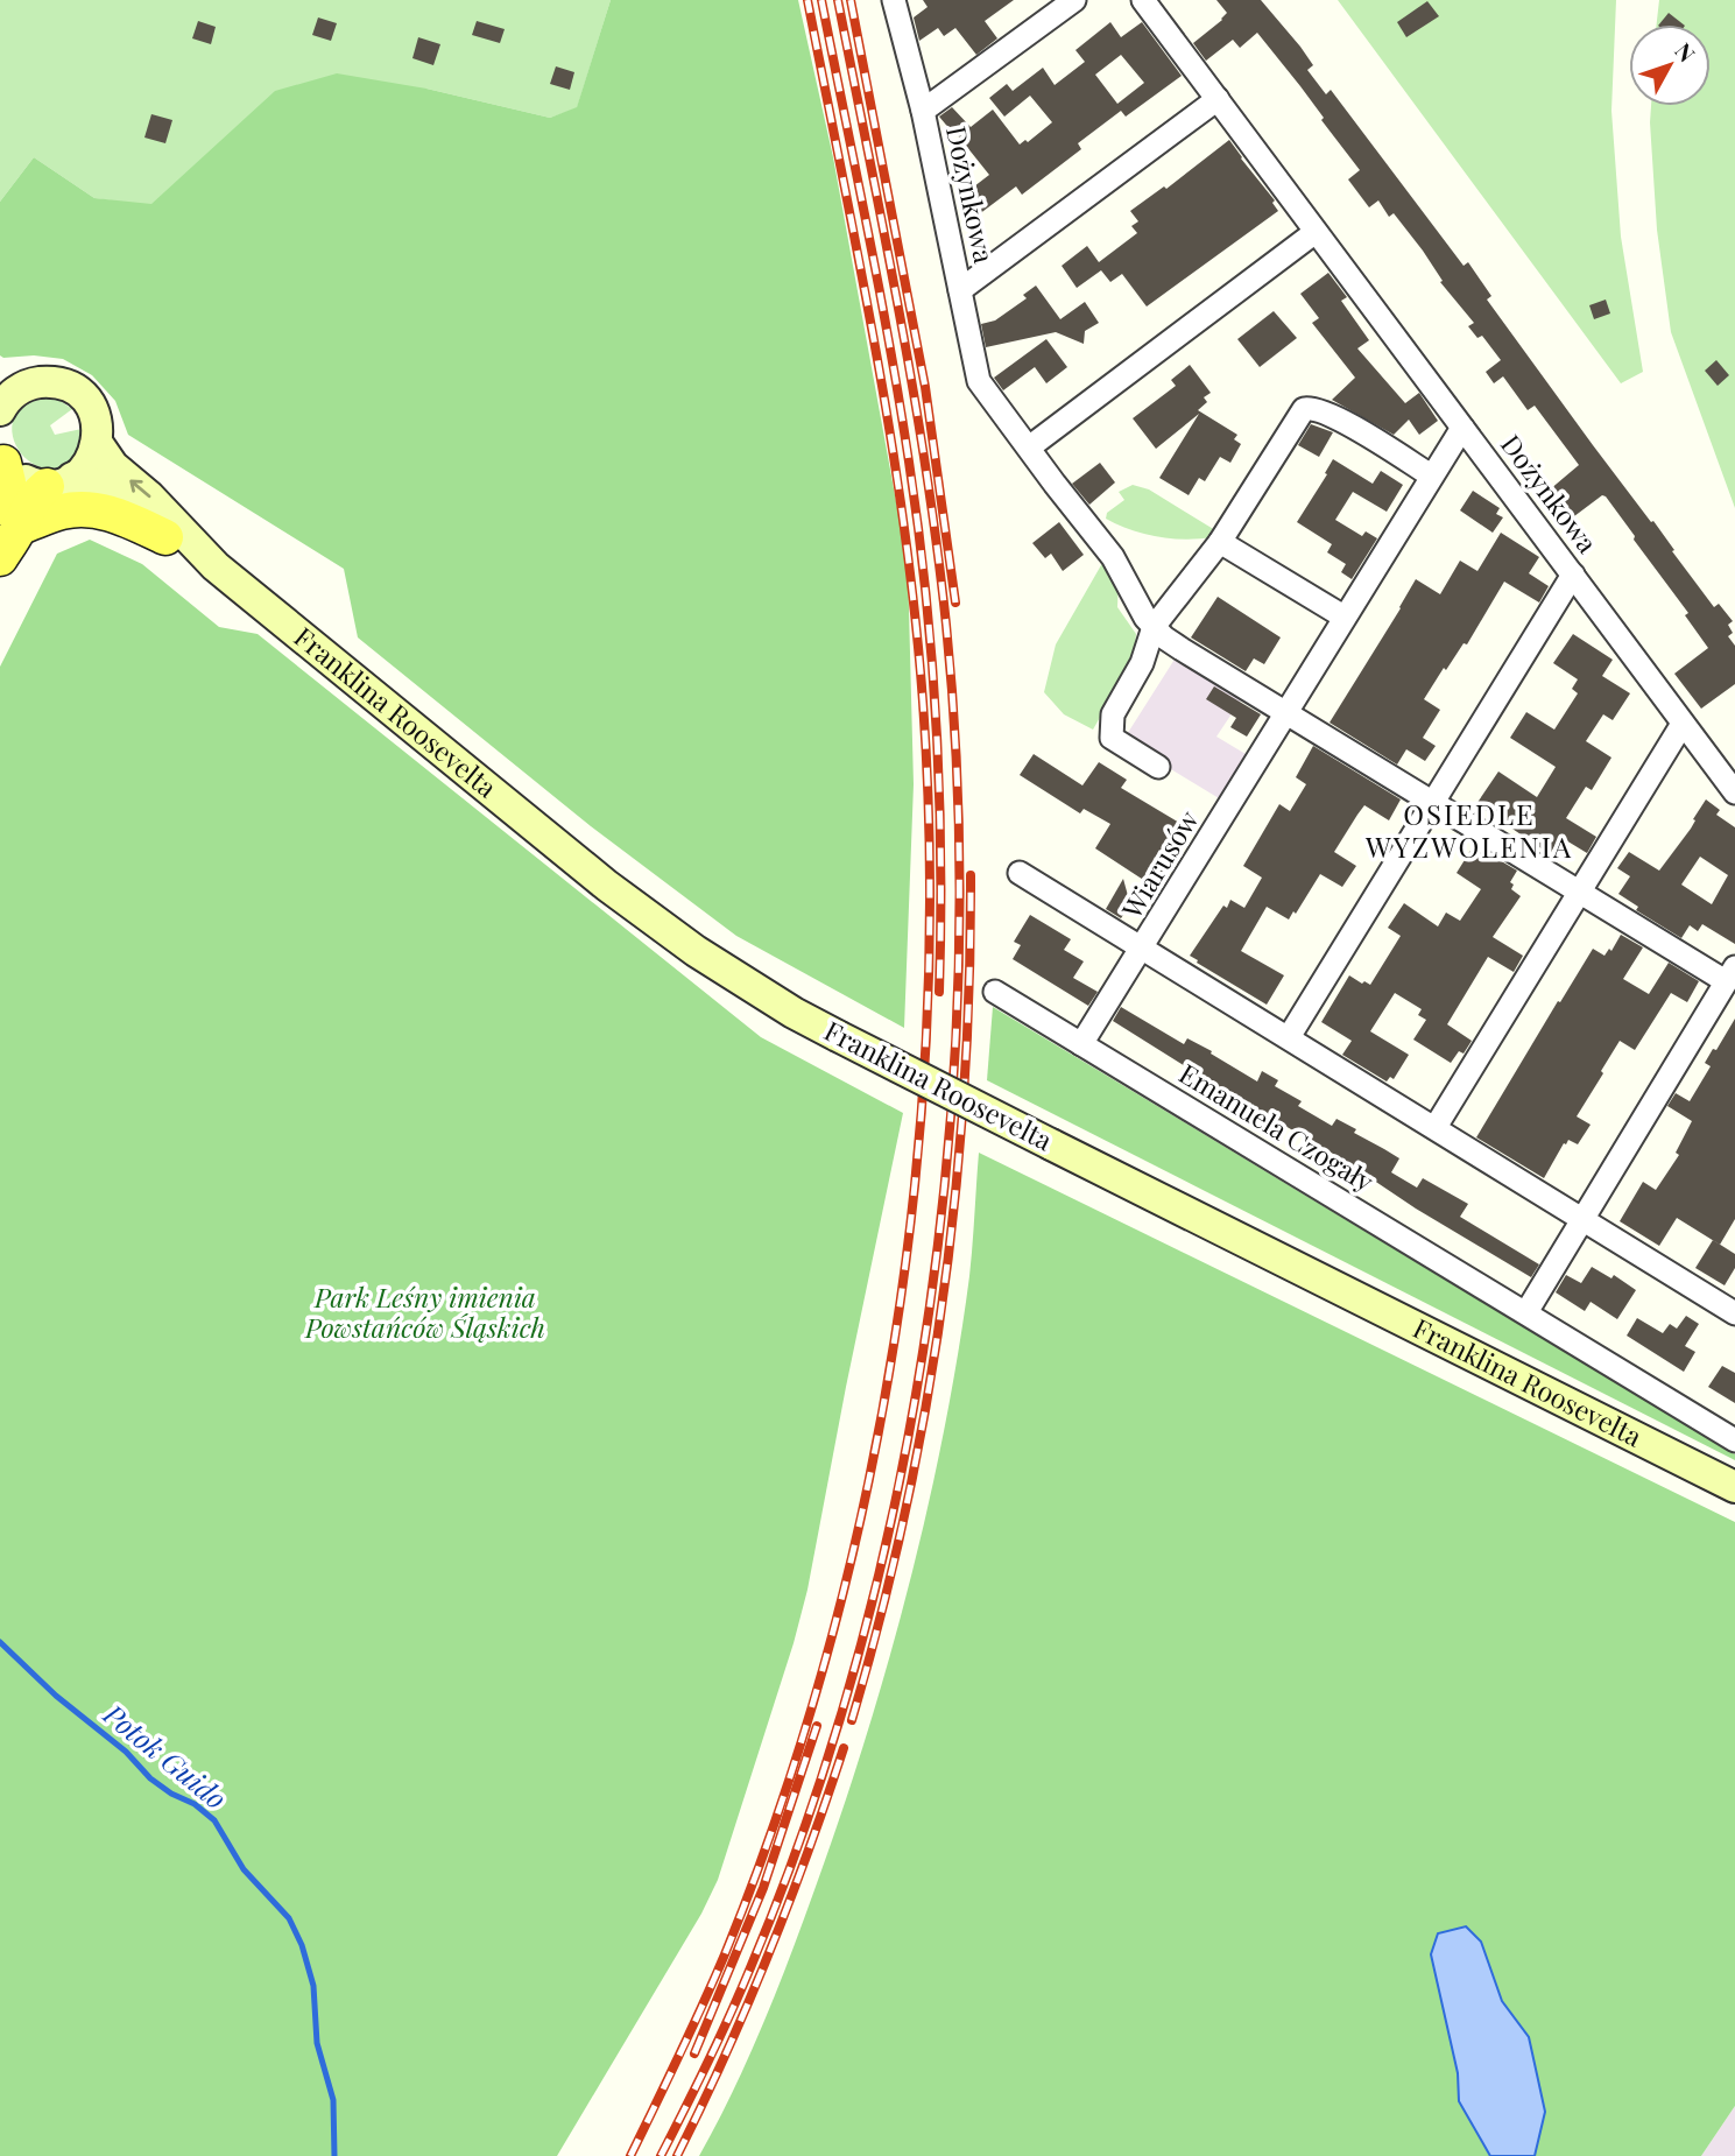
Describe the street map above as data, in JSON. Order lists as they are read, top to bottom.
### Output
{
  "streets": {
    "street": [
      "Dożynkowa",
      "Franklina Roosevelta",
      "Wiarusów",
      "Emanuela Czogały"
    ]
  },
  "crossings": [
    ["Dożynkowa", "Wiarusów"],
    ["Wiarusów", "Emanuela Czogały"]
  ],
  "districts": ["OSIEDLE WYZWOLENIA"],
  "water": ["Potok Guido"],
  "parks": ["Park Leśny imienia Powstańców Śląskich"],
  "north": "top right"
}
